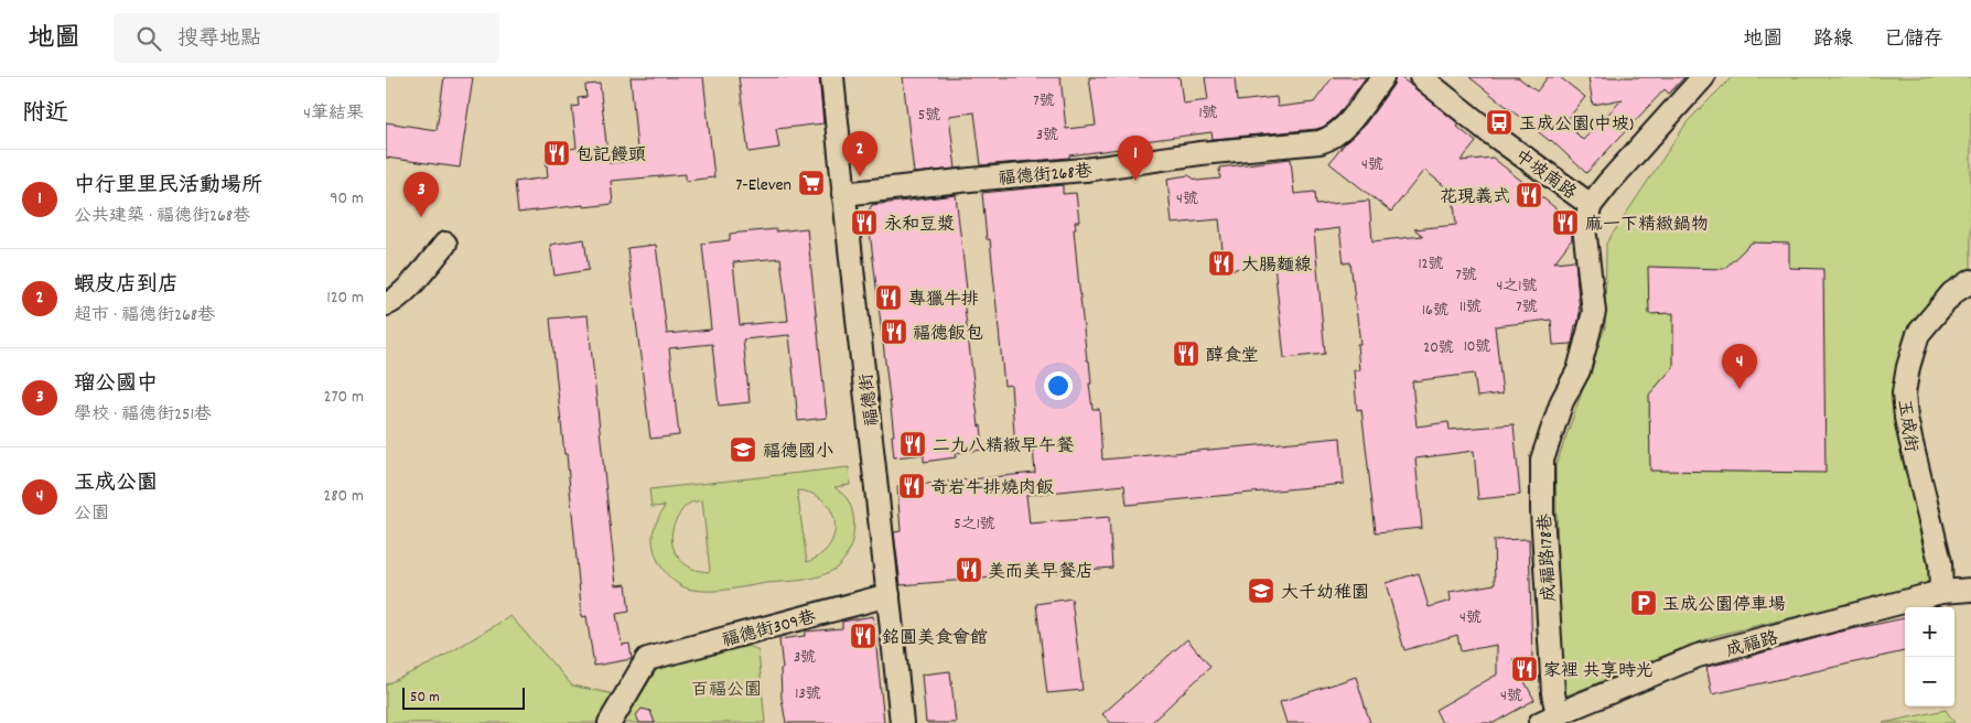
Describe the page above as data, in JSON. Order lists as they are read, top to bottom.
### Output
{
  "streets": {
    "street": [
      "福德街268巷",
      "中坡南路",
      "福德街",
      "玉成街",
      "成福路178巷",
      "福德街309巷",
      "成福路"
    ]
  },
  "crossings": [
    ["福德街268巷", "福德街"],
    ["中坡南路", "成福路178巷"],
    ["福德街", "福德街309巷"],
    ["玉成街", "成福路"],
    ["成福路178巷", "成福路"]
  ],
  "parks": ["百福公園"],
  "places": {
    "bus stop": ["玉成公園(中坡)"],
    "restaurant": [
      "包記饅頭",
      "花現義式",
      "永和豆漿",
      "麻一下精緻鍋物",
      "大腸麵線",
      "專獵牛排",
      "福德飯包",
      "醇食堂",
      "二九八精緻早午餐",
      "奇岩牛排燒肉飯",
      "美而美早餐店",
      "銘圓美食會館",
      "家裡 共享時光"
    ],
    "supermarket": ["7-Eleven"],
    "school or university": ["福德國小", "大千幼稚園"],
    "parking": ["玉成公園停車場"]
  },
  "house_numbers": [
    "7號",
    "1號",
    "5號",
    "3號",
    "4號",
    "4號",
    "12號",
    "7號",
    "4之1號",
    "11號",
    "7號",
    "16號",
    "10號",
    "20號",
    "5之1號",
    "4號",
    "3號",
    "13號",
    "4號"
  ],
  "scale_bar": "50 m",
  "page": {
    "header": "地圖",
    "search": "搜尋地點",
    "nav": ["地圖", "路線", "已儲存"],
    "heading": ["附近", "4筆結果"],
    "pins": [
      "2",
      "1",
      "3",
      "4"
    ],
    "list": [
      {
        "mark": "1",
        "name": "中行里里民活動場所",
        "note": "公共建築 · 福德街268巷",
        "value": "90 m"
      },
      {
        "mark": "2",
        "name": "蝦皮店到店",
        "note": "超市 · 福德街268巷",
        "value": "120 m"
      },
      {
        "mark": "3",
        "name": "瑠公國中",
        "note": "學校 · 福德街251巷",
        "value": "270 m"
      },
      {
        "mark": "4",
        "name": "玉成公園",
        "note": "公園",
        "value": "280 m"
      }
    ],
    "map_buttons": ["+", "−"],
    "scale": "50 m"
  }
}
